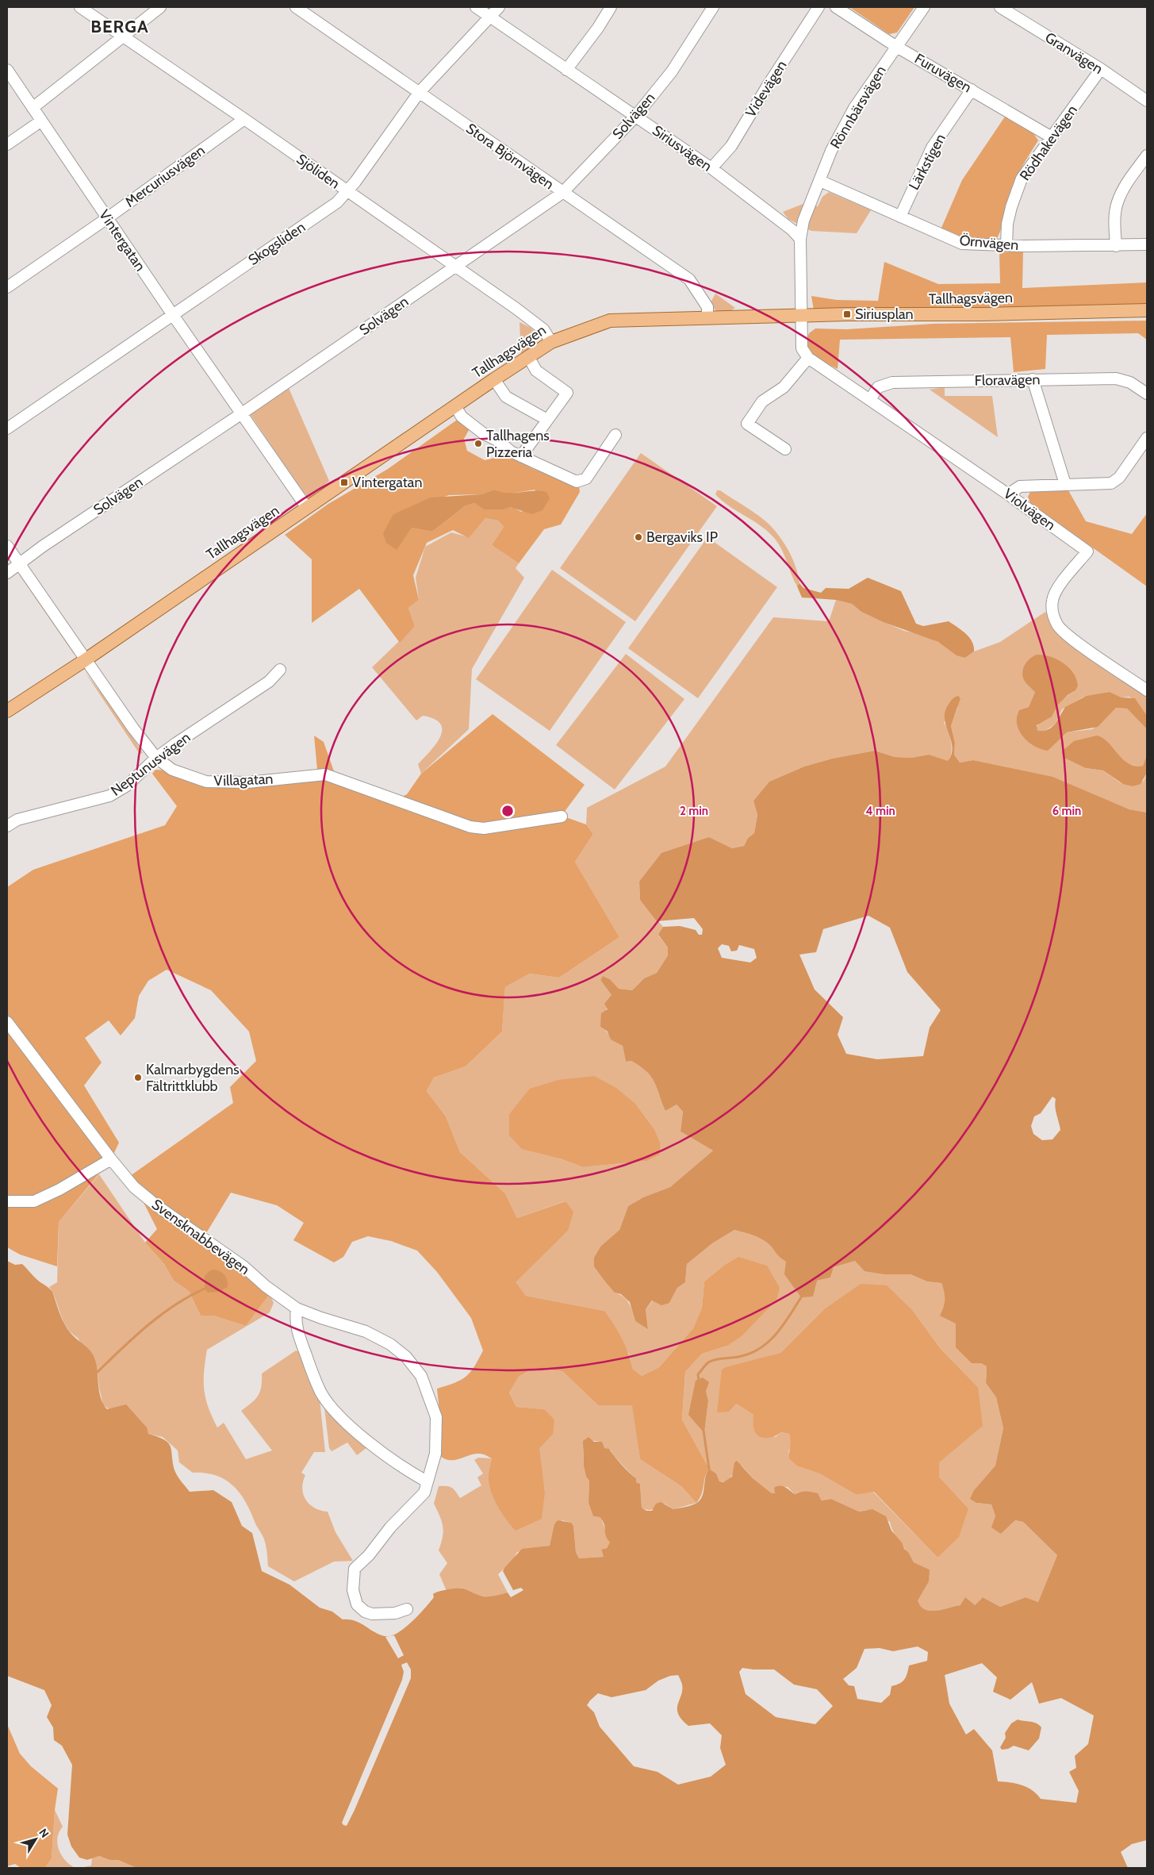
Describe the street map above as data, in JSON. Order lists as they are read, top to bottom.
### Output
{
  "streets": {
    "main road": ["Tallhagsvägen"],
    "street": [
      "Granvägen",
      "Furuvägen",
      "Videvägen",
      "Rönnbärsvägen",
      "Solvägen",
      "Rödhakevägen",
      "Siriusvägen",
      "Stora Björnvägen",
      "Lärkstigen",
      "Sjöliden",
      "Mercuriusvägen",
      "Vintergatan",
      "Örnvägen",
      "Skogsliden",
      "Floravägen",
      "Violvägen",
      "Neptunusvägen",
      "Villagatan",
      "Svensknabbevägen"
    ]
  },
  "crossings": [
    ["Granvägen", "Rödhakevägen"],
    ["Furuvägen", "Rönnbärsvägen"],
    ["Furuvägen", "Rödhakevägen"],
    ["Furuvägen", "Lärkstigen"],
    ["Videvägen", "Siriusvägen"],
    ["Rönnbärsvägen", "Siriusvägen"],
    ["Rönnbärsvägen", "Örnvägen"],
    ["Solvägen", "Siriusvägen"],
    ["Solvägen", "Stora Björnvägen"],
    ["Solvägen", "Sjöliden"],
    ["Solvägen", "Vintergatan"],
    ["Solvägen", "Villagatan"],
    ["Rödhakevägen", "Örnvägen"],
    ["Siriusvägen", "Skogsliden"],
    ["Stora Björnvägen", "Skogsliden"],
    ["Stora Björnvägen", "Tallhagsvägen"],
    ["Lärkstigen", "Örnvägen"],
    ["Sjöliden", "Mercuriusvägen"],
    ["Sjöliden", "Skogsliden"],
    ["Sjöliden", "Tallhagsvägen"],
    ["Mercuriusvägen", "Vintergatan"],
    ["Vintergatan", "Skogsliden"],
    ["Vintergatan", "Tallhagsvägen"],
    ["Tallhagsvägen", "Villagatan"],
    ["Floravägen", "Violvägen"],
    ["Neptunusvägen", "Villagatan"]
  ],
  "districts": ["BERGA"],
  "places": {
    "transit": ["Siriusplan", "Vintergatan"],
    "other": ["Tallhagens Pizzeria", "Bergaviks IP", "Kalmarbygdens Fältrittklubb"]
  },
  "north": "top right",
  "rings": ["2 min", "4 min", "6 min"]
}
